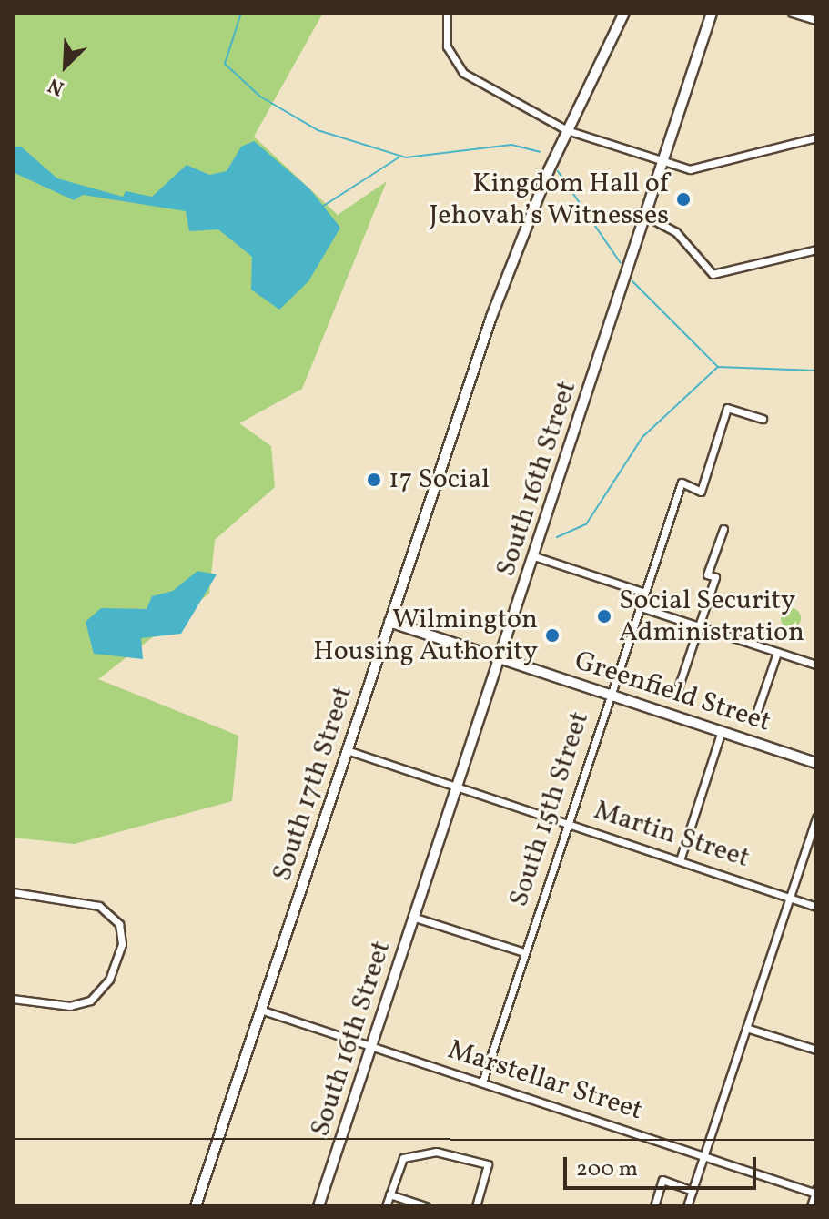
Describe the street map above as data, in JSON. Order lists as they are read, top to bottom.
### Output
{
  "streets": {
    "main road": ["South 16th Street", "Greenfield Street", "South 17th Street"],
    "street": ["South 15th Street", "Martin Street", "Marstellar Street"]
  },
  "crossings": [
    ["South 16th Street", "Greenfield Street"],
    ["South 16th Street", "Martin Street"],
    ["South 16th Street", "Marstellar Street"],
    ["Greenfield Street", "South 17th Street"],
    ["Greenfield Street", "South 15th Street"],
    ["South 17th Street", "Martin Street"],
    ["South 17th Street", "Marstellar Street"],
    ["South 15th Street", "Martin Street"],
    ["South 15th Street", "Marstellar Street"]
  ],
  "places": [
    "Kingdom Hall of Jehovah’s Witnesses",
    "17 Social",
    "Social Security Administration",
    "Wilmington Housing Authority"
  ],
  "scale_bar": "200 m",
  "north": "bottom left"
}
